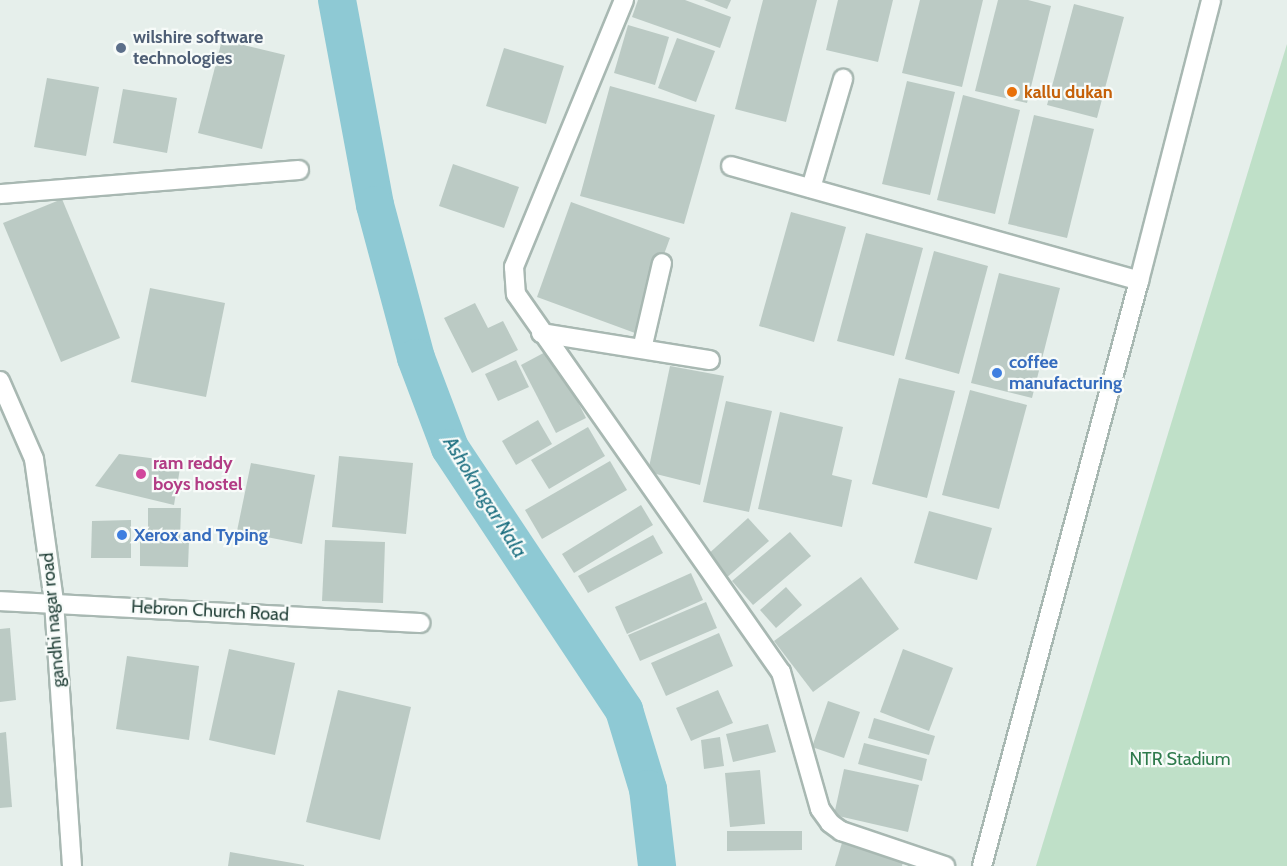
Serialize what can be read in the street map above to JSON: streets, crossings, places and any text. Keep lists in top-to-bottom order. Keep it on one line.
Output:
{"streets":{"street":["Hebron Church Road","gandhi nagar road"]},"crossings":[["Hebron Church Road","gandhi nagar road"]],"water":["Ashoknagar Nala"],"parks":["NTR Stadium"],"places":["wilshire software technologies","kallu dukan","coffee manufacturing","ram reddy boys hostel","Xerox and Typing"]}
